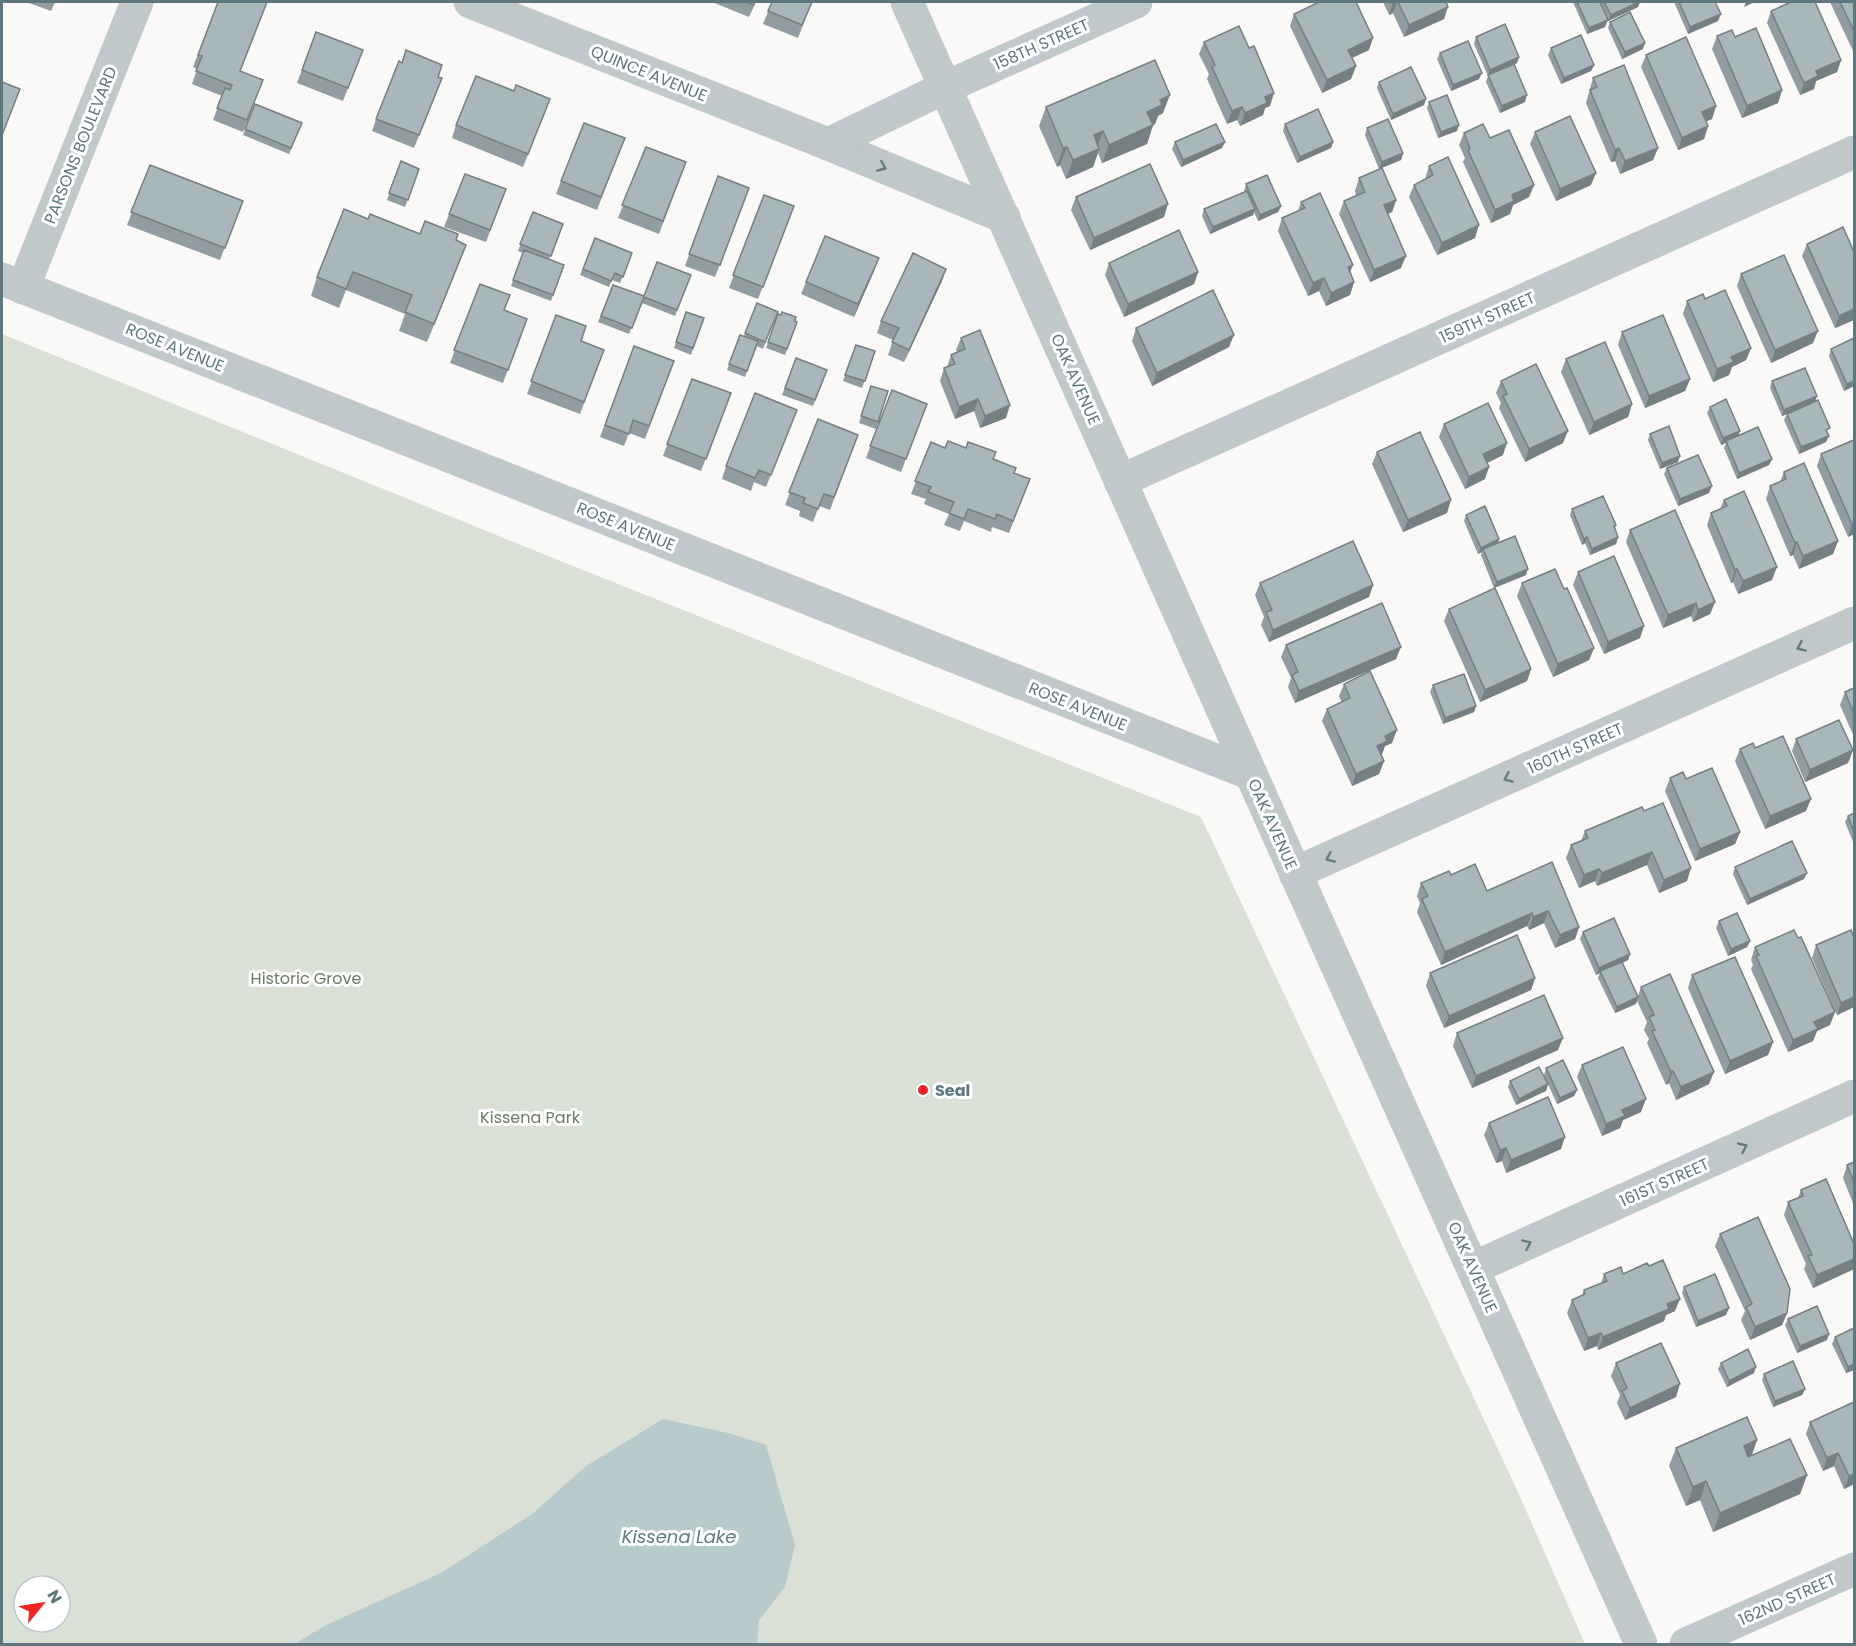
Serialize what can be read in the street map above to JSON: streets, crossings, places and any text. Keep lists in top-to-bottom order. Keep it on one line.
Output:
{"streets":{"street":["158TH STREET","QUINCE AVENUE","PARSONS BOULEVARD","159TH STREET","ROSE AVENUE","OAK AVENUE","160TH STREET","161ST STREET","162ND STREET"]},"crossings":[["158TH STREET","OAK AVENUE"],["QUINCE AVENUE","OAK AVENUE"],["PARSONS BOULEVARD","ROSE AVENUE"],["159TH STREET","OAK AVENUE"],["ROSE AVENUE","OAK AVENUE"],["OAK AVENUE","160TH STREET"],["OAK AVENUE","161ST STREET"]],"one_way":["160TH STREET","161ST STREET"],"water":["Kissena Lake"],"parks":["Historic Grove","Kissena Park"],"places":["Seal"],"north":"top right"}
